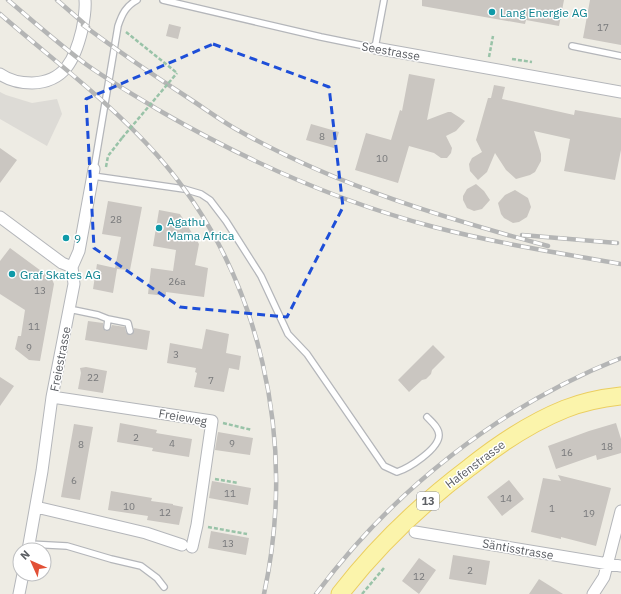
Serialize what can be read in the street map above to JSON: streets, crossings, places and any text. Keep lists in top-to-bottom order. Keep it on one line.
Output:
{"streets":{"main road":["Hafenstrasse","13"],"street":["Seestrasse","Freiestrasse","Freieweg","Säntisstrasse"]},"crossings":[["Freiestrasse","Freieweg"]],"places":["Lang Energie AG","Agathu Mama Africa","9","Graf Skates AG"],"house_numbers":["17","8","10","28","26a","13","11","9","3","22","7","2","4","9","8","18","16","6","11","14","10","1","12","19","13","2","12"],"north":"top left"}
